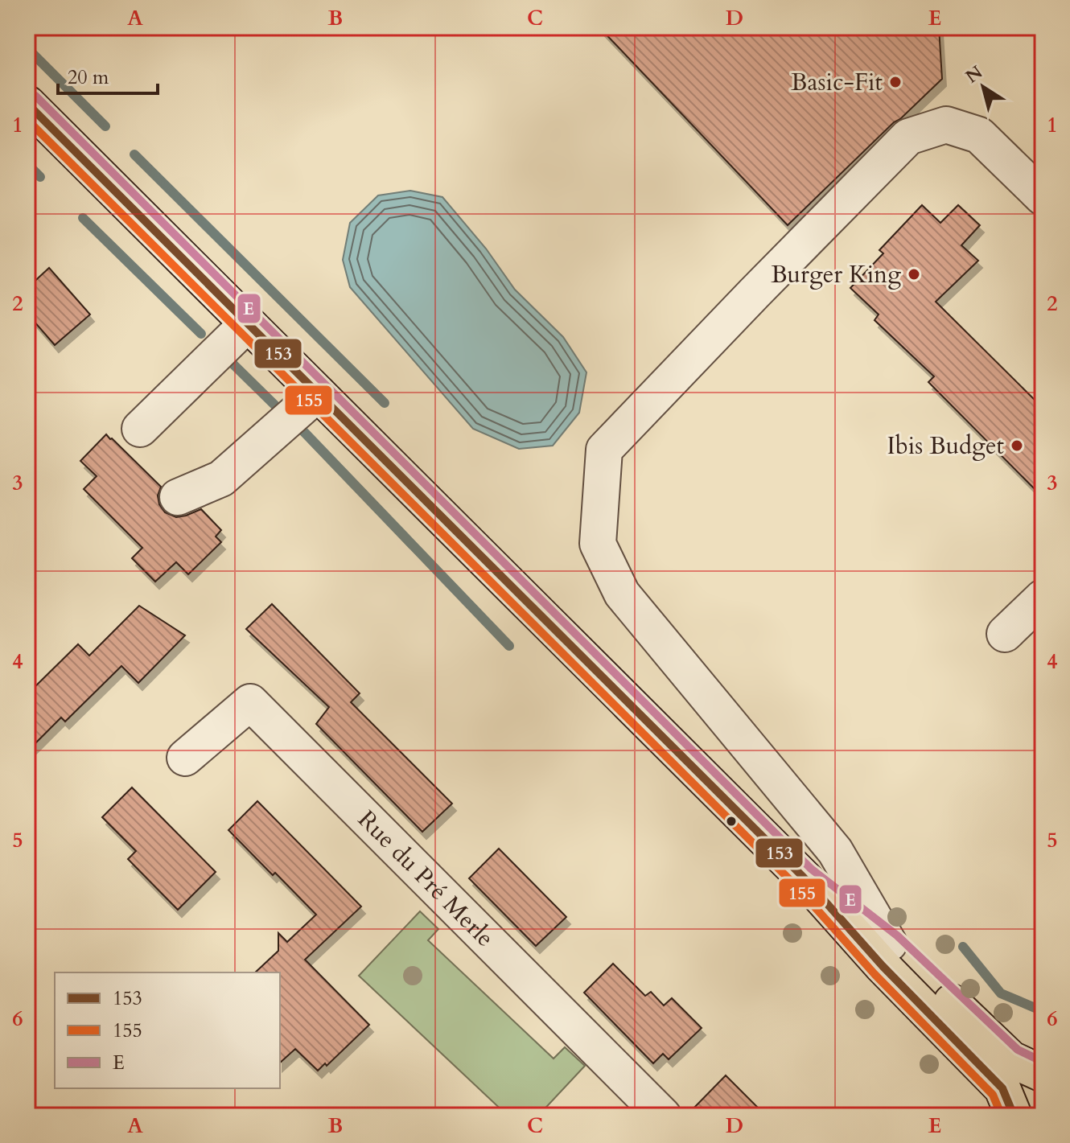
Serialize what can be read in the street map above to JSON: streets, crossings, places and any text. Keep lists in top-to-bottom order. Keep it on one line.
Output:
{"streets":{"street":["Rue du Pré Merle"]},"places":["Basic-Fit","Burger King","Ibis Budget"],"lines":["transit line E","transit line 153","transit line 155"],"legend":["153","155","E"],"scale_bar":"20 m","north":"top left","grid":{"columns":["A","B","C","D","E"],"rows":["1","2","3","4","5","6"]}}
